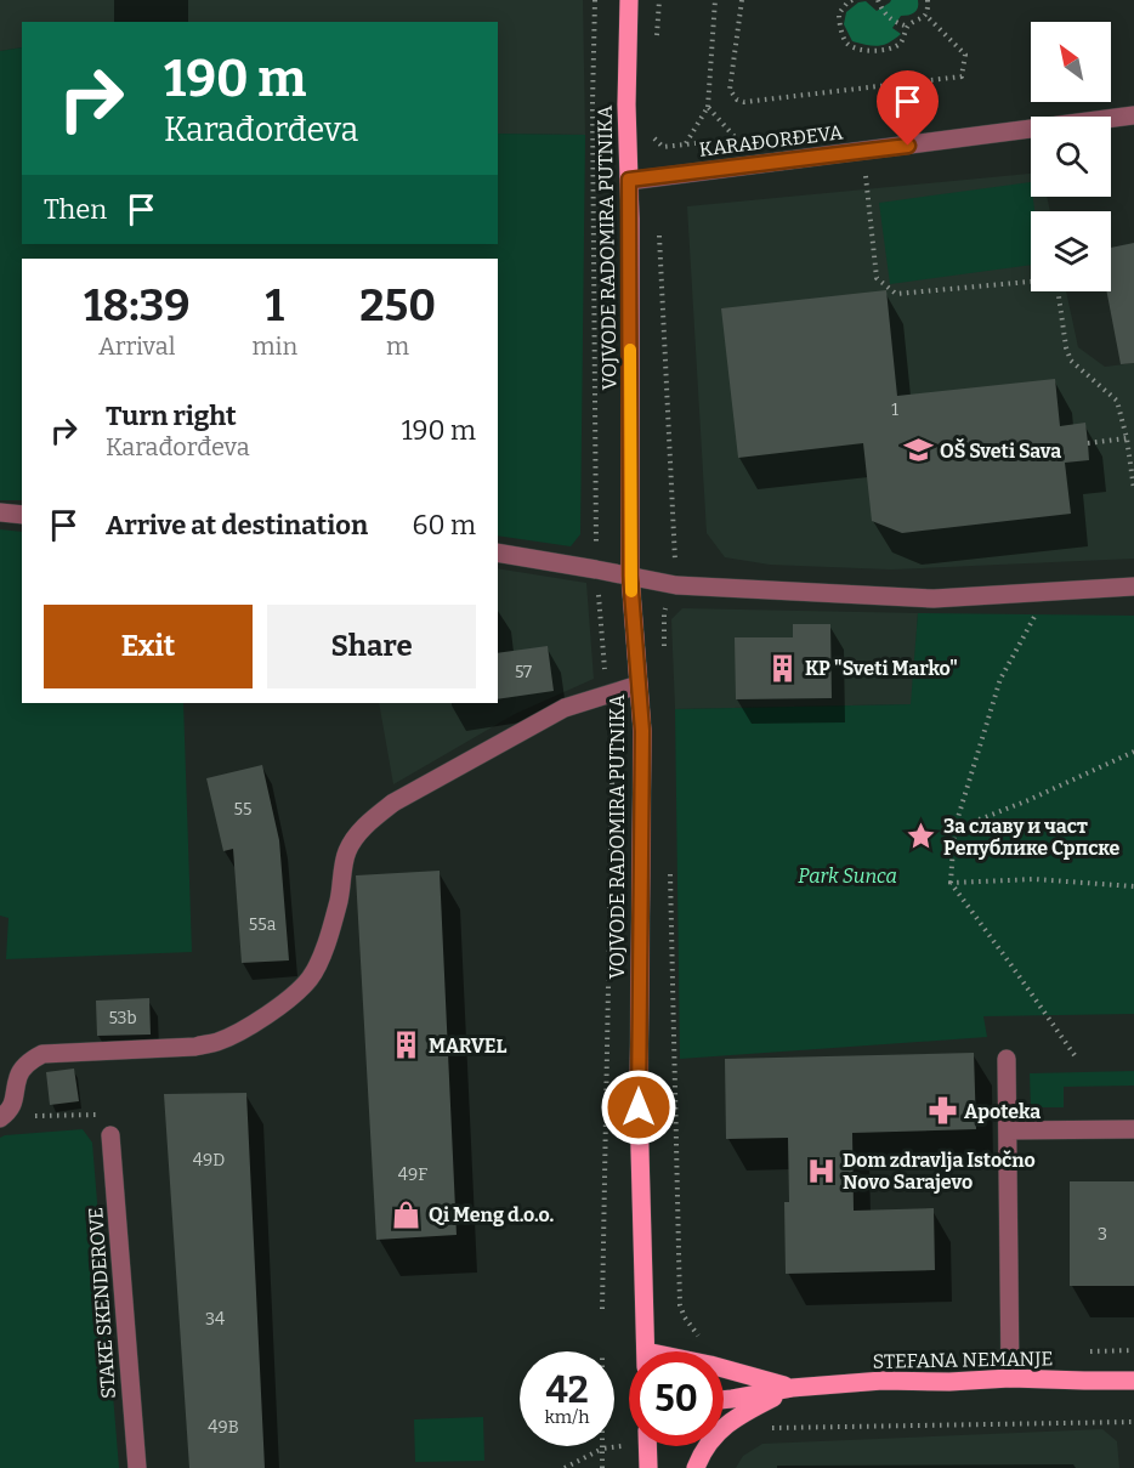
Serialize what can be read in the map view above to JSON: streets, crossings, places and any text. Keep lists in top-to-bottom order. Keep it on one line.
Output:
{"streets":{"main road":["VOJVODE RADOMIRA PUTNIKA","STEFANA NEMANJE"],"street":["KARAĐORĐEVA","STAKE SKENDEROVE"]},"crossings":[["KARAĐORĐEVA","VOJVODE RADOMIRA PUTNIKA"]],"parks":["Park Sunca"],"places":{"school or university":["OŠ Sveti Sava"],"building":["KP \"Sveti Marko\"","MARVEL"],"place":["За славу и част Републике Српске"],"pharmacy":["Apoteka"],"hospital":["Dom zdravlja Istočno Novo Sarajevo"],"shop":["Qi Meng d.o.o."]},"house_numbers":["1","57","55","55a","53b","49D","49F","3","34","49B"],"north":"top left","page":{"turn":["190 m","Karađorđeva"],"then":"Then","eta":["18:39","Arrival","1","min","250","m"],"list":[{"name":"Turn right","note":"Karađorđeva","value":"190 m"},{"name":"Arrive at destination","value":"60 m"}],"buttons":["Exit","Share"],"speed":"42 km/h","limit":"50"}}
